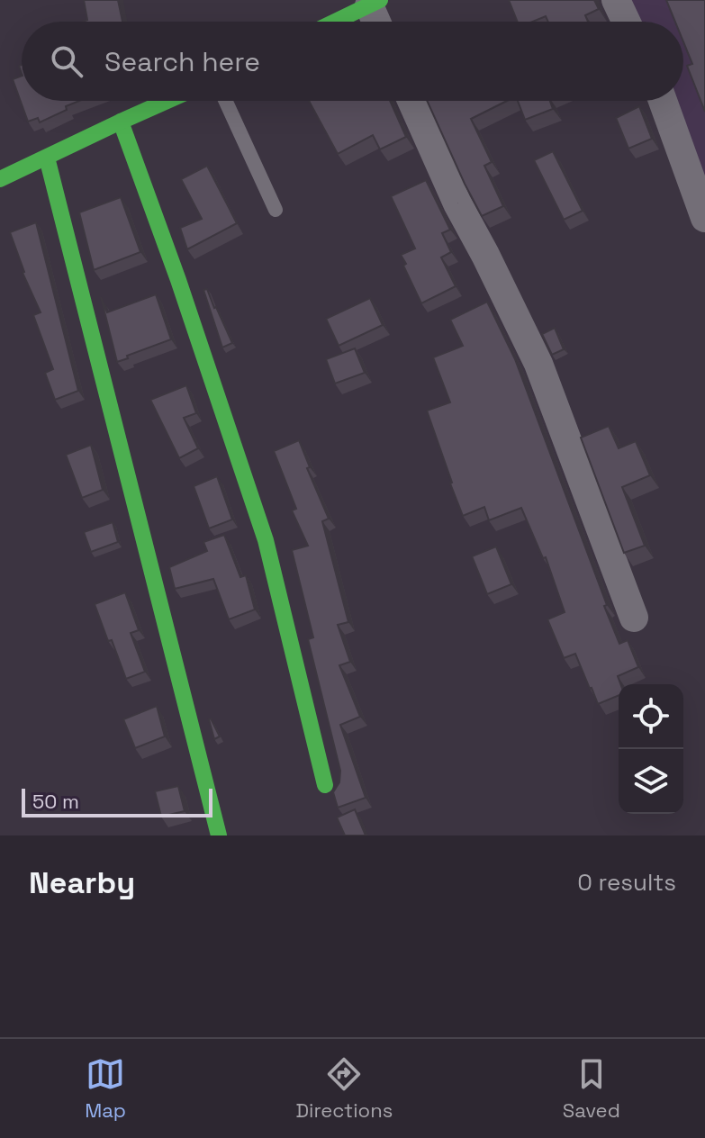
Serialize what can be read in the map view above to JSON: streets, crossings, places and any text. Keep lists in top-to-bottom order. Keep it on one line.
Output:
{"scale_bar":"50 m","page":{"search":"Search here","scale":"50 m","heading":["Nearby","0 results"],"nav":["Map","Directions","Saved"]}}
